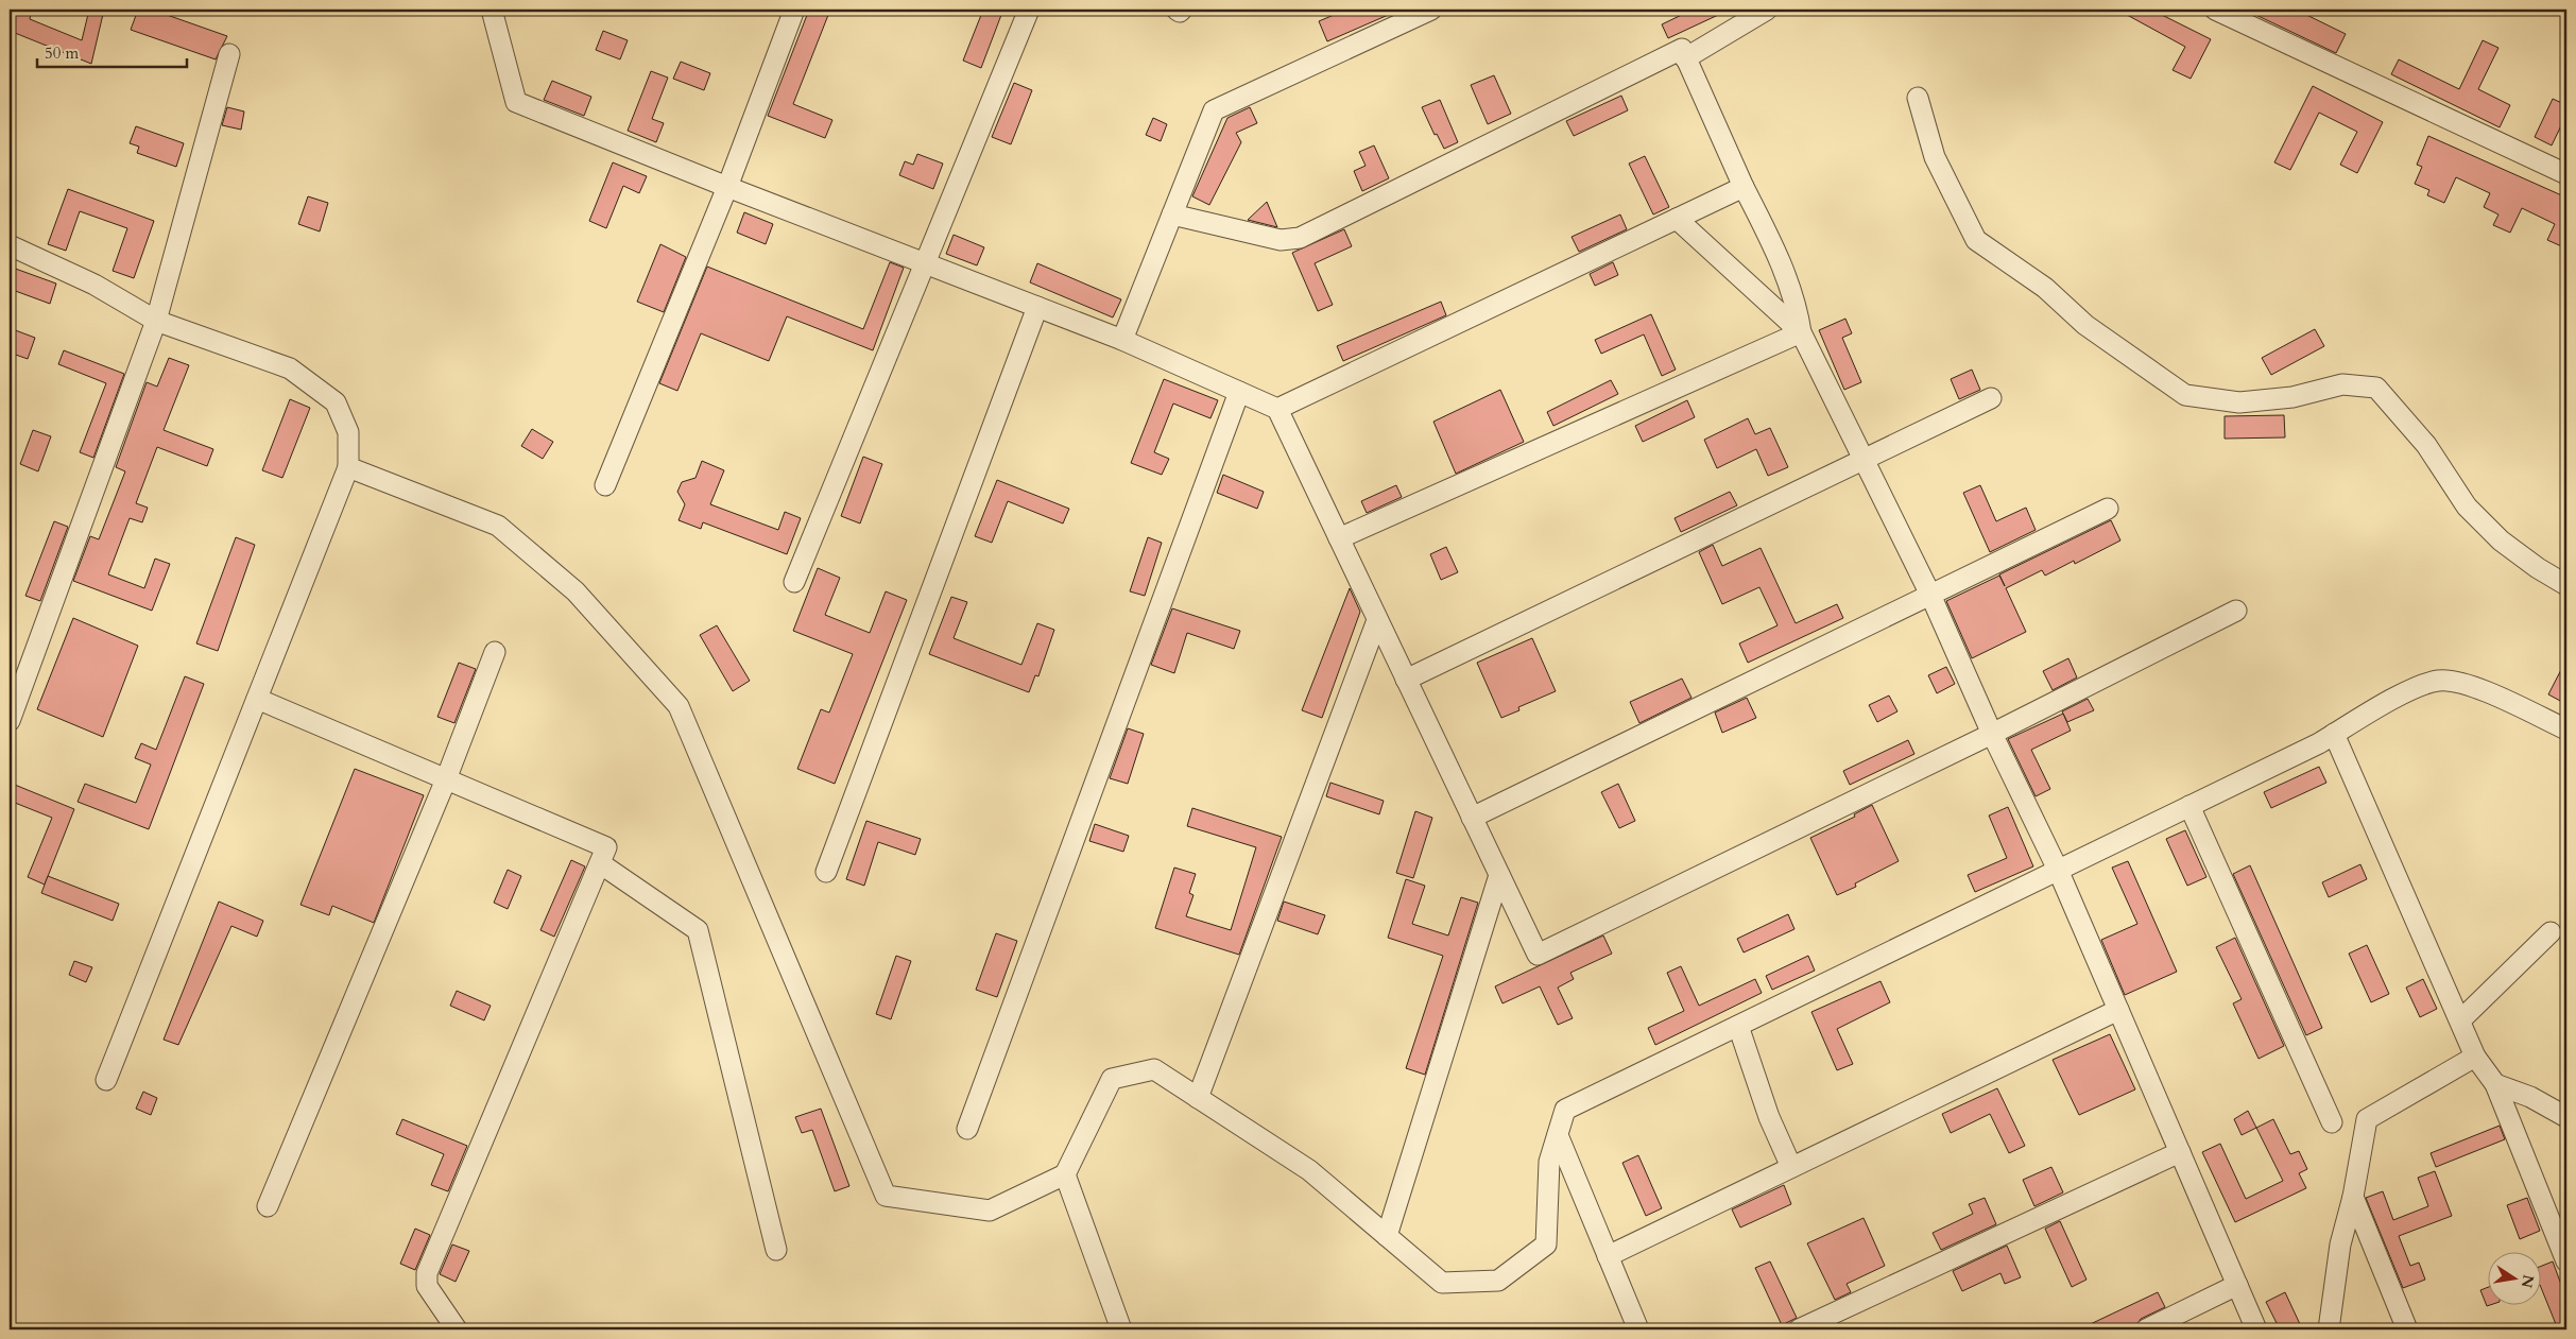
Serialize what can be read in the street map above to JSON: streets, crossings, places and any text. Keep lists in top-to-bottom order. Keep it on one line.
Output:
{"scale_bar":"50 m","north":"right"}
